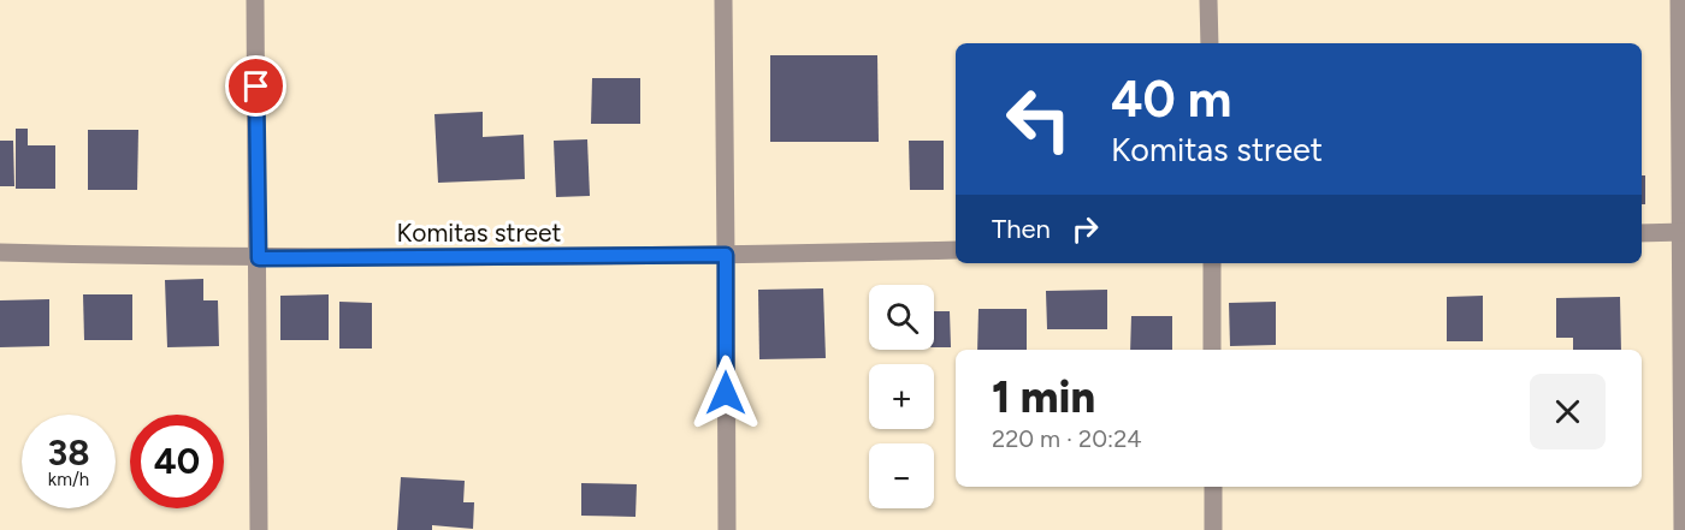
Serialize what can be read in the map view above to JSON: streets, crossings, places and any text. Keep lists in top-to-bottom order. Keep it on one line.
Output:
{"streets":{"street":["Komitas street"]},"page":{"turn":["40 m","Komitas street"],"then":"Then","map_buttons":["+","−"],"heading":["1 min","220 m · 20:24"],"speed":"38 km/h","limit":"40"}}
